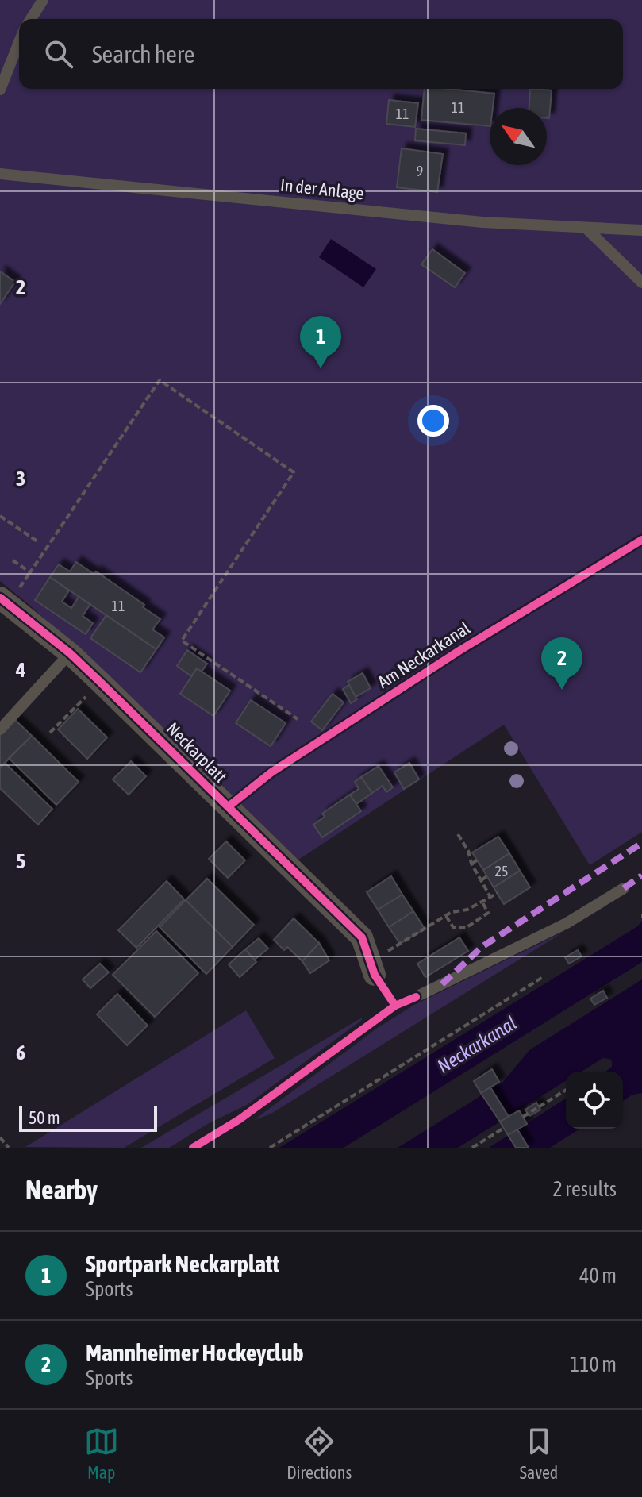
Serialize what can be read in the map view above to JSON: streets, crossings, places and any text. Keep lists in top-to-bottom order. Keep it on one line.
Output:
{"streets":{"street":["Neckarplatt"],"lane":["In der Anlage","Am Neckarkanal"]},"crossings":[["Am Neckarkanal","Neckarplatt"]],"water":["Neckarkanal"],"house_numbers":["11","11","9","11","25"],"scale_bar":"50 m","north":"top left","page":{"search":"Search here","pins":["1","2"],"scale":"50 m","heading":["Nearby","2 results"],"list":[{"mark":"1","name":"Sportpark Neckarplatt","note":"Sports","value":"40 m"},{"mark":"2","name":"Mannheimer Hockeyclub","note":"Sports","value":"110 m"}],"nav":["Map","Directions","Saved"]},"grid":{"rows":["2","3","4","5","6"]}}
